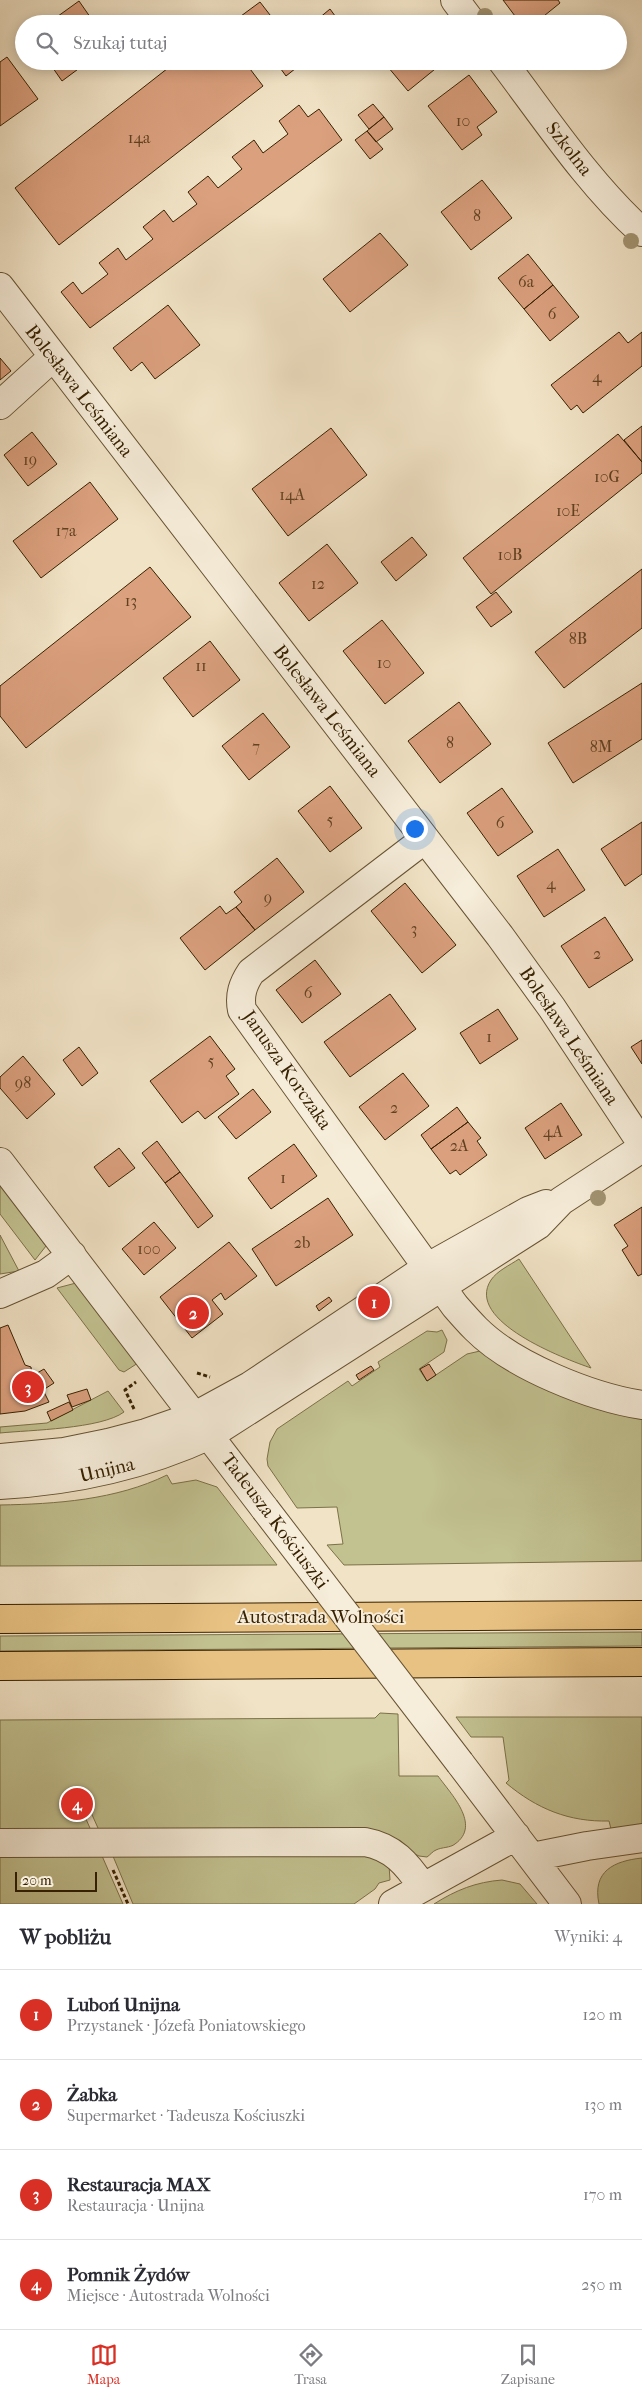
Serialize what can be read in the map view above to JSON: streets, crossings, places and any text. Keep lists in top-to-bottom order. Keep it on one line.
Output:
{"streets":{"highway":["Autostrada Wolności"],"street":["Szkolna","Bolesława Leśmiana","Janusza Korczaka","Unijna","Tadeusza Kościuszki"]},"crossings":[["Bolesława Leśmiana","Janusza Korczaka"],["Unijna","Tadeusza Kościuszki"]],"house_numbers":["10","14a","8","6a","6","4","19","10G","14A","10E","17a","10B","12","13","8B","10","11","8","7","8M","5","6","4","9","3","2","6","1","5","98","2","4A","2A","1","2b","100"],"scale_bar":"20 m","page":{"search":"Szukaj tutaj","pins":["1","2","3","4"],"scale":"20 m","heading":["W pobliżu","Wyniki: 4"],"list":[{"mark":"1","name":"Luboń Unijna","note":"Przystanek · Józefa Poniatowskiego","value":"120 m"},{"mark":"2","name":"Żabka","note":"Supermarket · Tadeusza Kościuszki","value":"130 m"},{"mark":"3","name":"Restauracja MAX","note":"Restauracja · Unijna","value":"170 m"},{"mark":"4","name":"Pomnik Żydów","note":"Miejsce · Autostrada Wolności","value":"250 m"}],"nav":["Mapa","Trasa","Zapisane"]}}
